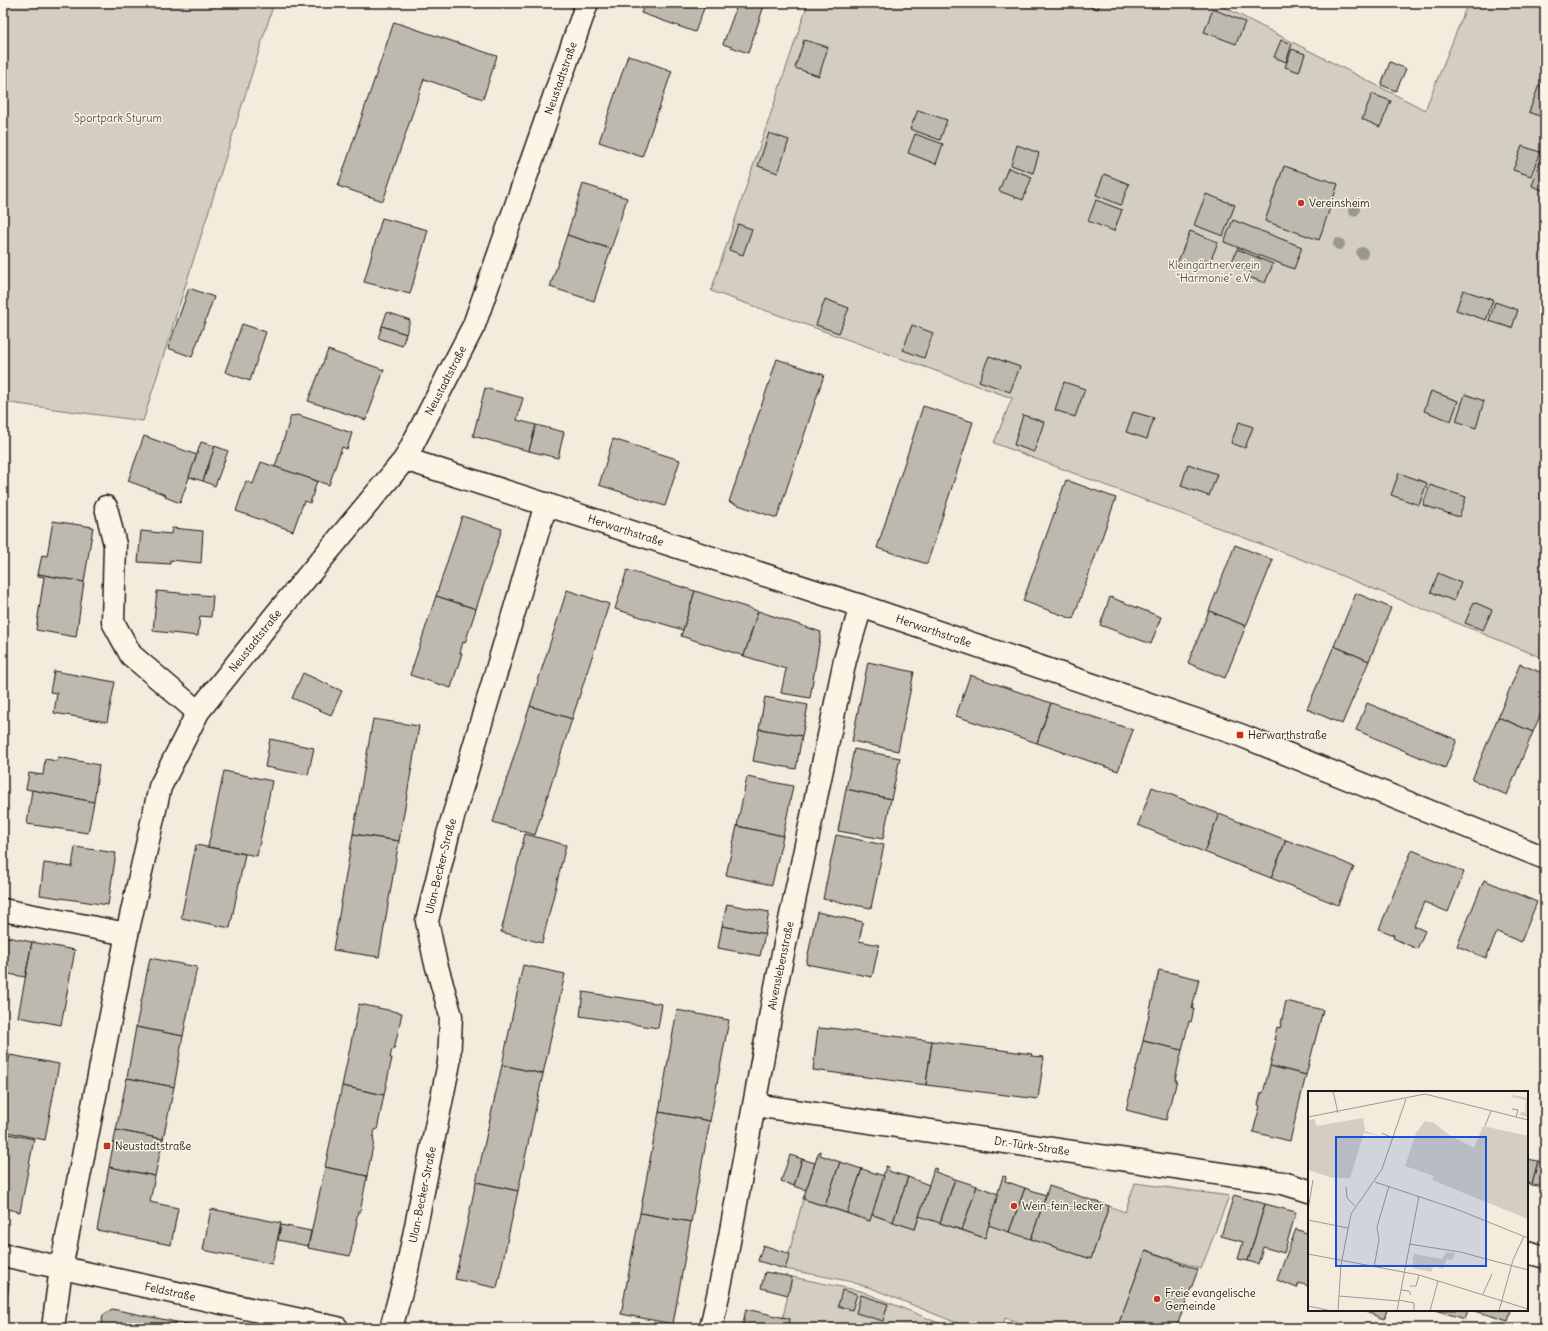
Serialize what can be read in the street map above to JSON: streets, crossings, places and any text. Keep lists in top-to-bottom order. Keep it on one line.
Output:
{"streets":{"street":["Neustadtstraße","Herwarthstraße","Ulan-Becker-Straße","Alvenslebenstraße","Dr.-Türk-Straße","Feldstraße"]},"crossings":[["Neustadtstraße","Herwarthstraße"],["Neustadtstraße","Feldstraße"],["Herwarthstraße","Ulan-Becker-Straße"],["Herwarthstraße","Alvenslebenstraße"],["Alvenslebenstraße","Dr.-Türk-Straße"]],"parks":["Sportpark Styrum","Kleingärtnerverein \"Harmonie\" e.V."],"places":{"other":["Vereinsheim","Wein-fein-lecker","Freie evangelische Gemeinde"],"transit":["Herwarthstraße","Neustadtstraße"]}}
